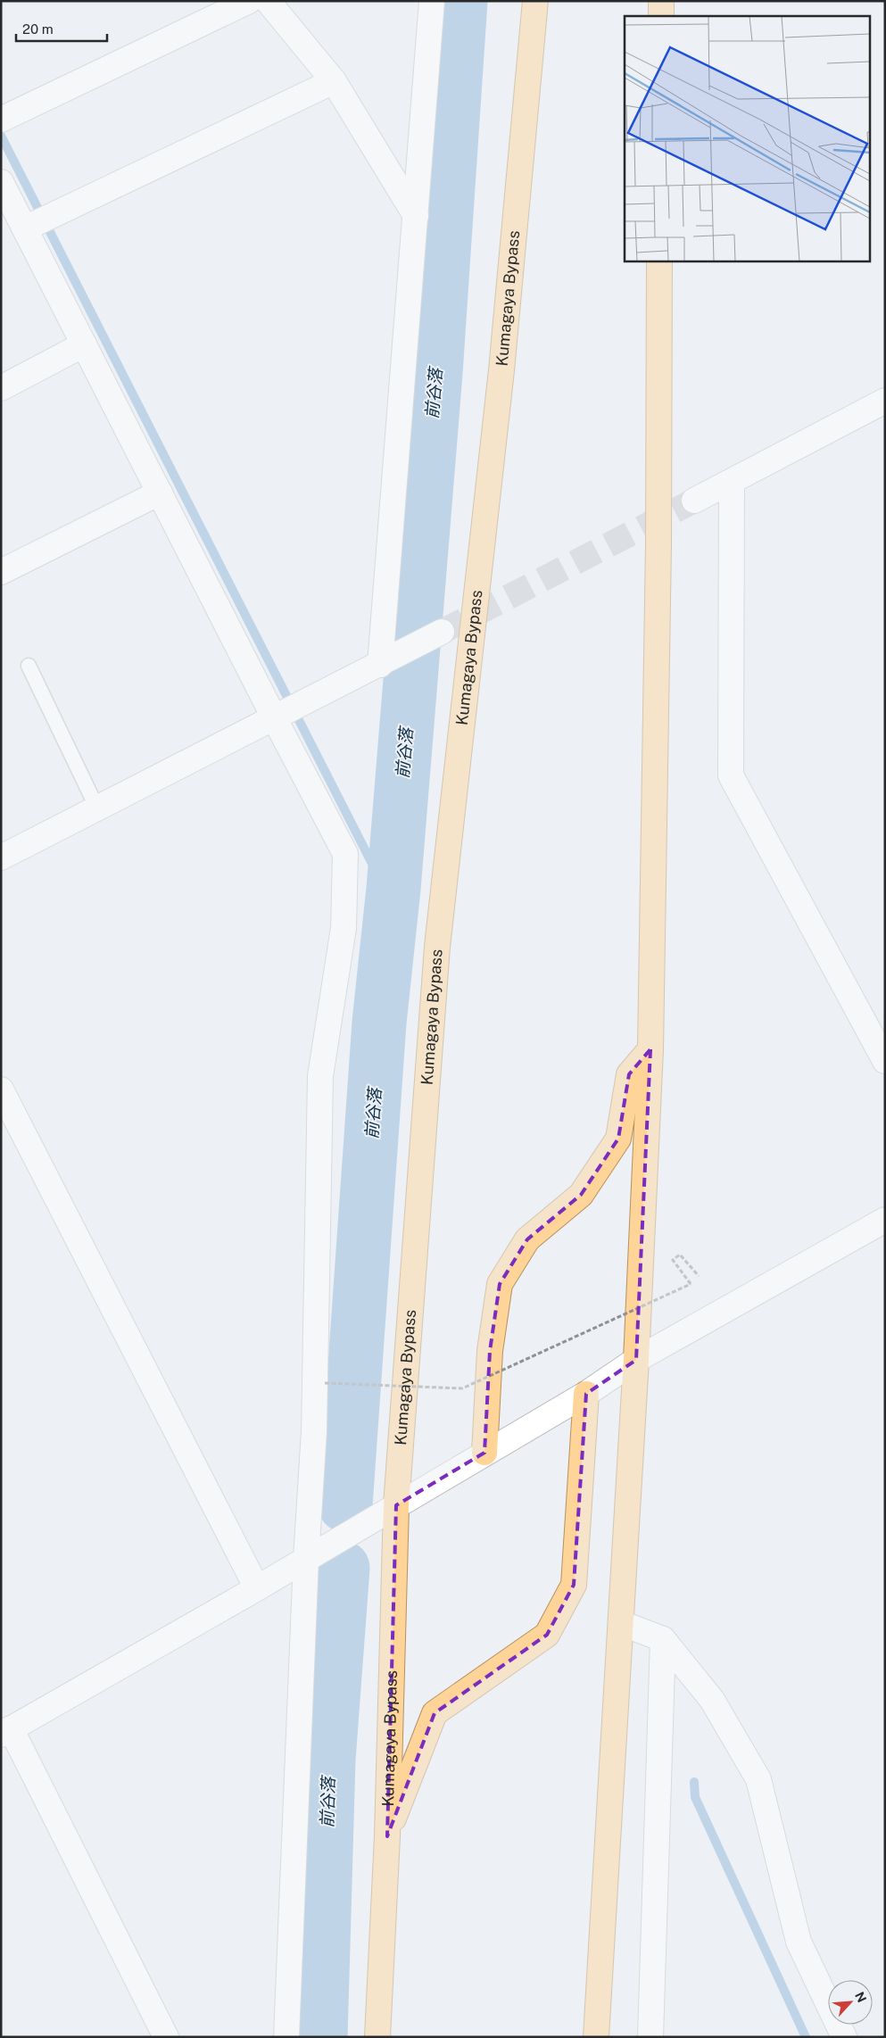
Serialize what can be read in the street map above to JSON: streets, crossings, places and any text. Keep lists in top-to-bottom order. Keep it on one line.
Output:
{"streets":{"highway":["Kumagaya Bypass"]},"water":["前谷落"],"scale_bar":"20 m","north":"top right"}
